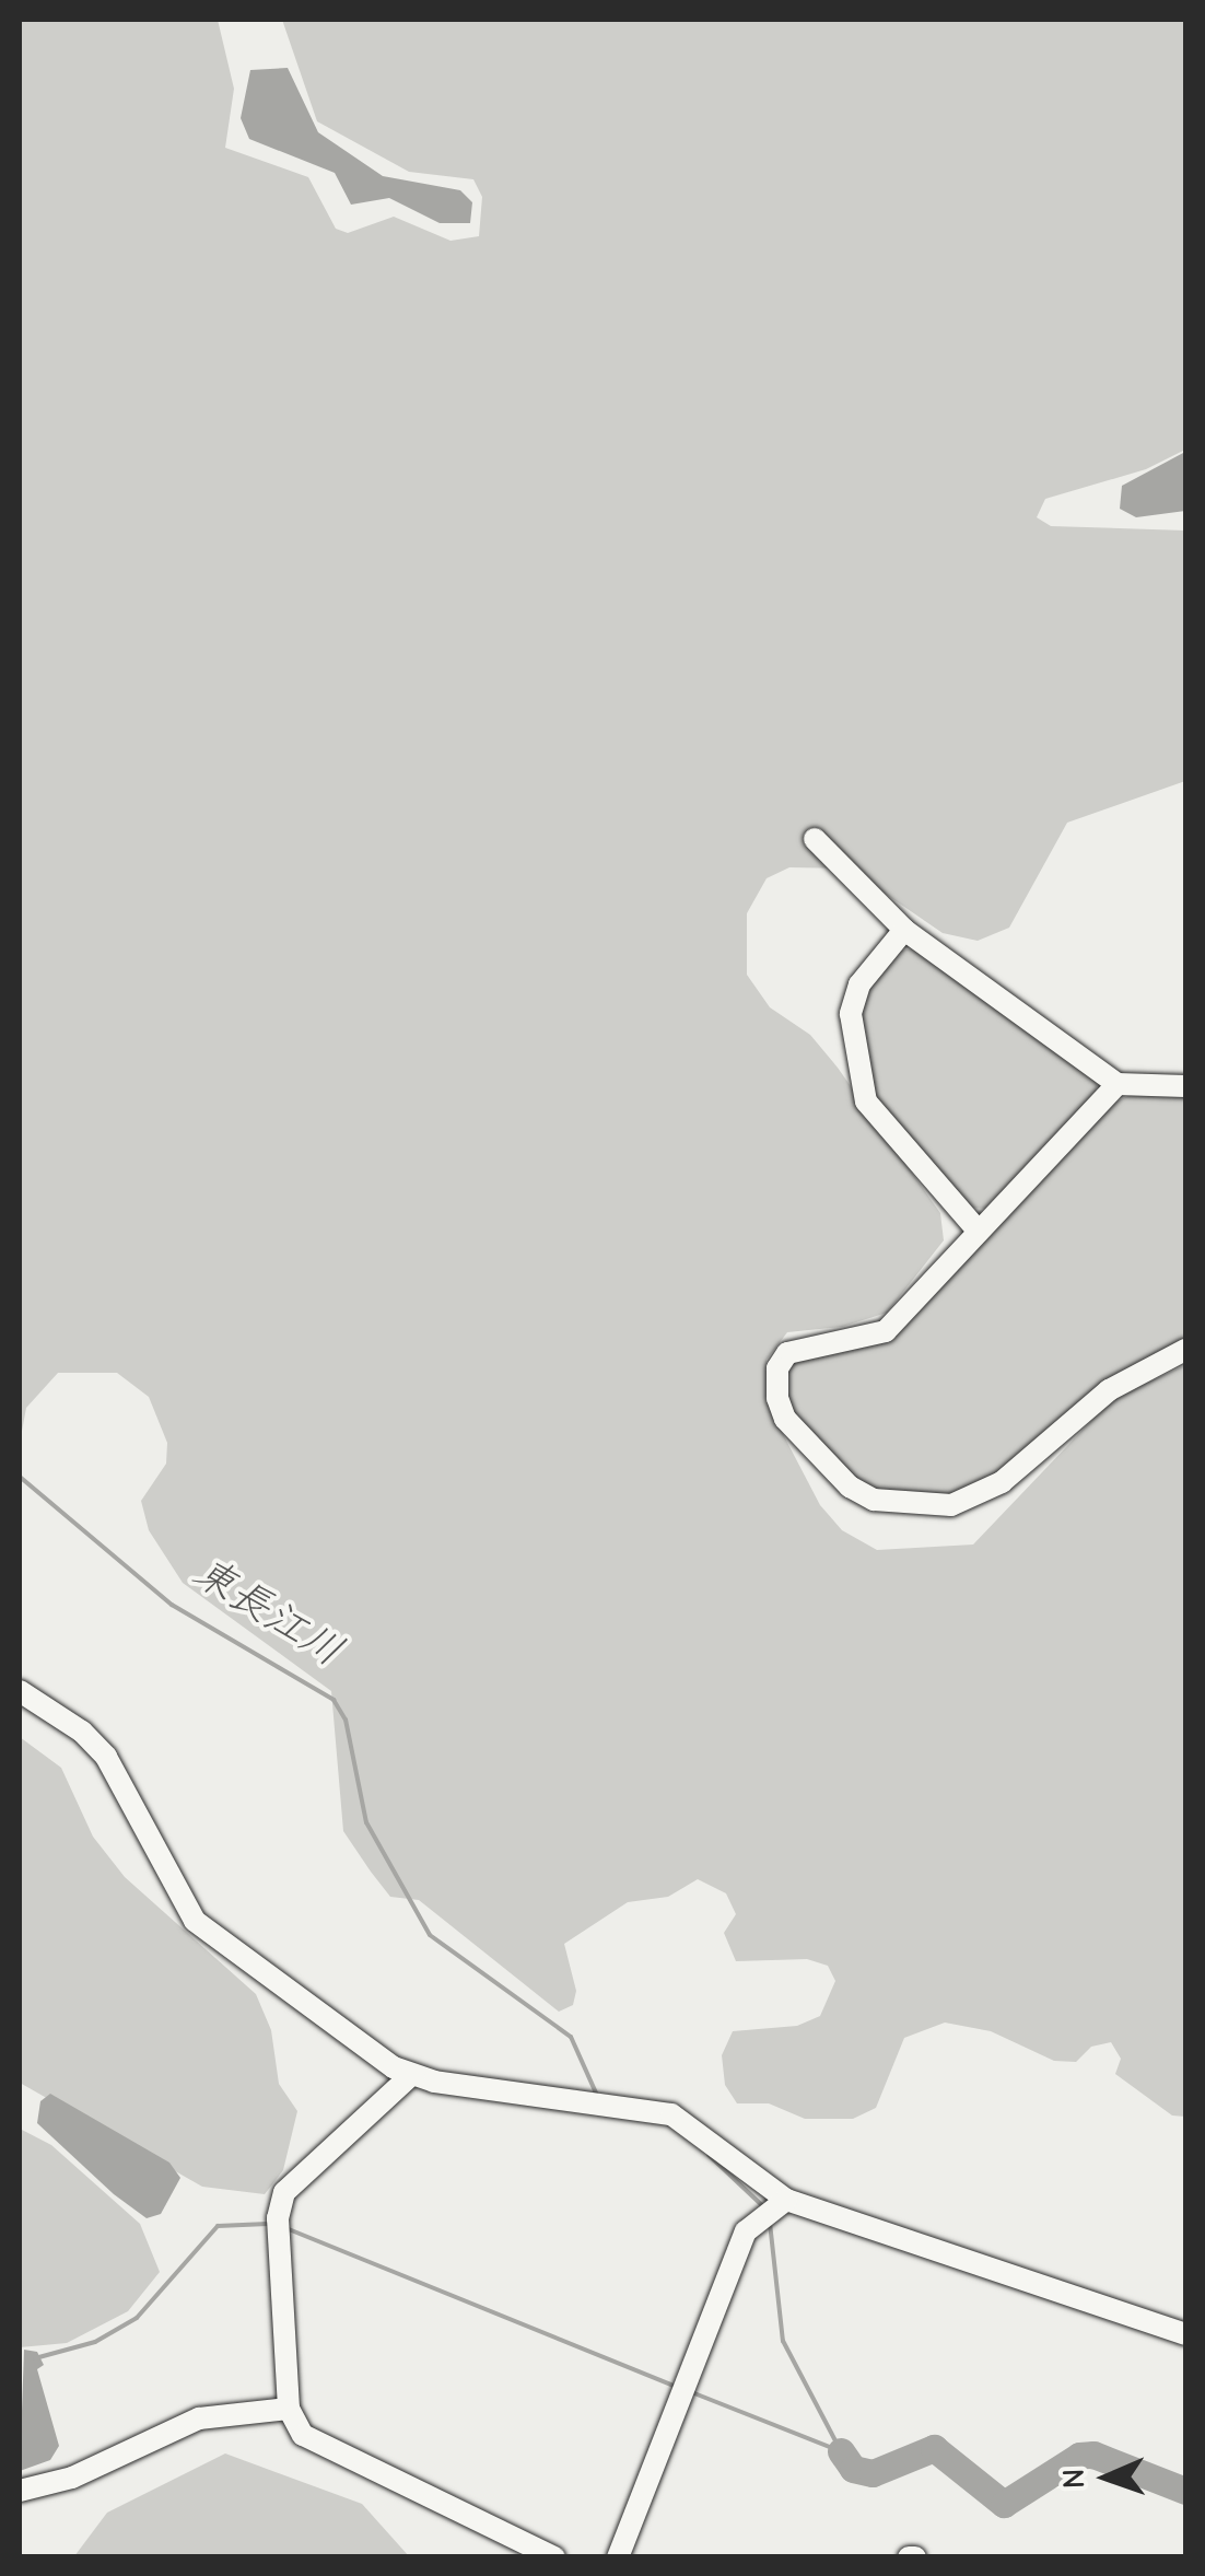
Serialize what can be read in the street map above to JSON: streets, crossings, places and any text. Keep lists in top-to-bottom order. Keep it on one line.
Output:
{"water":["東長江川"],"north":"left"}
